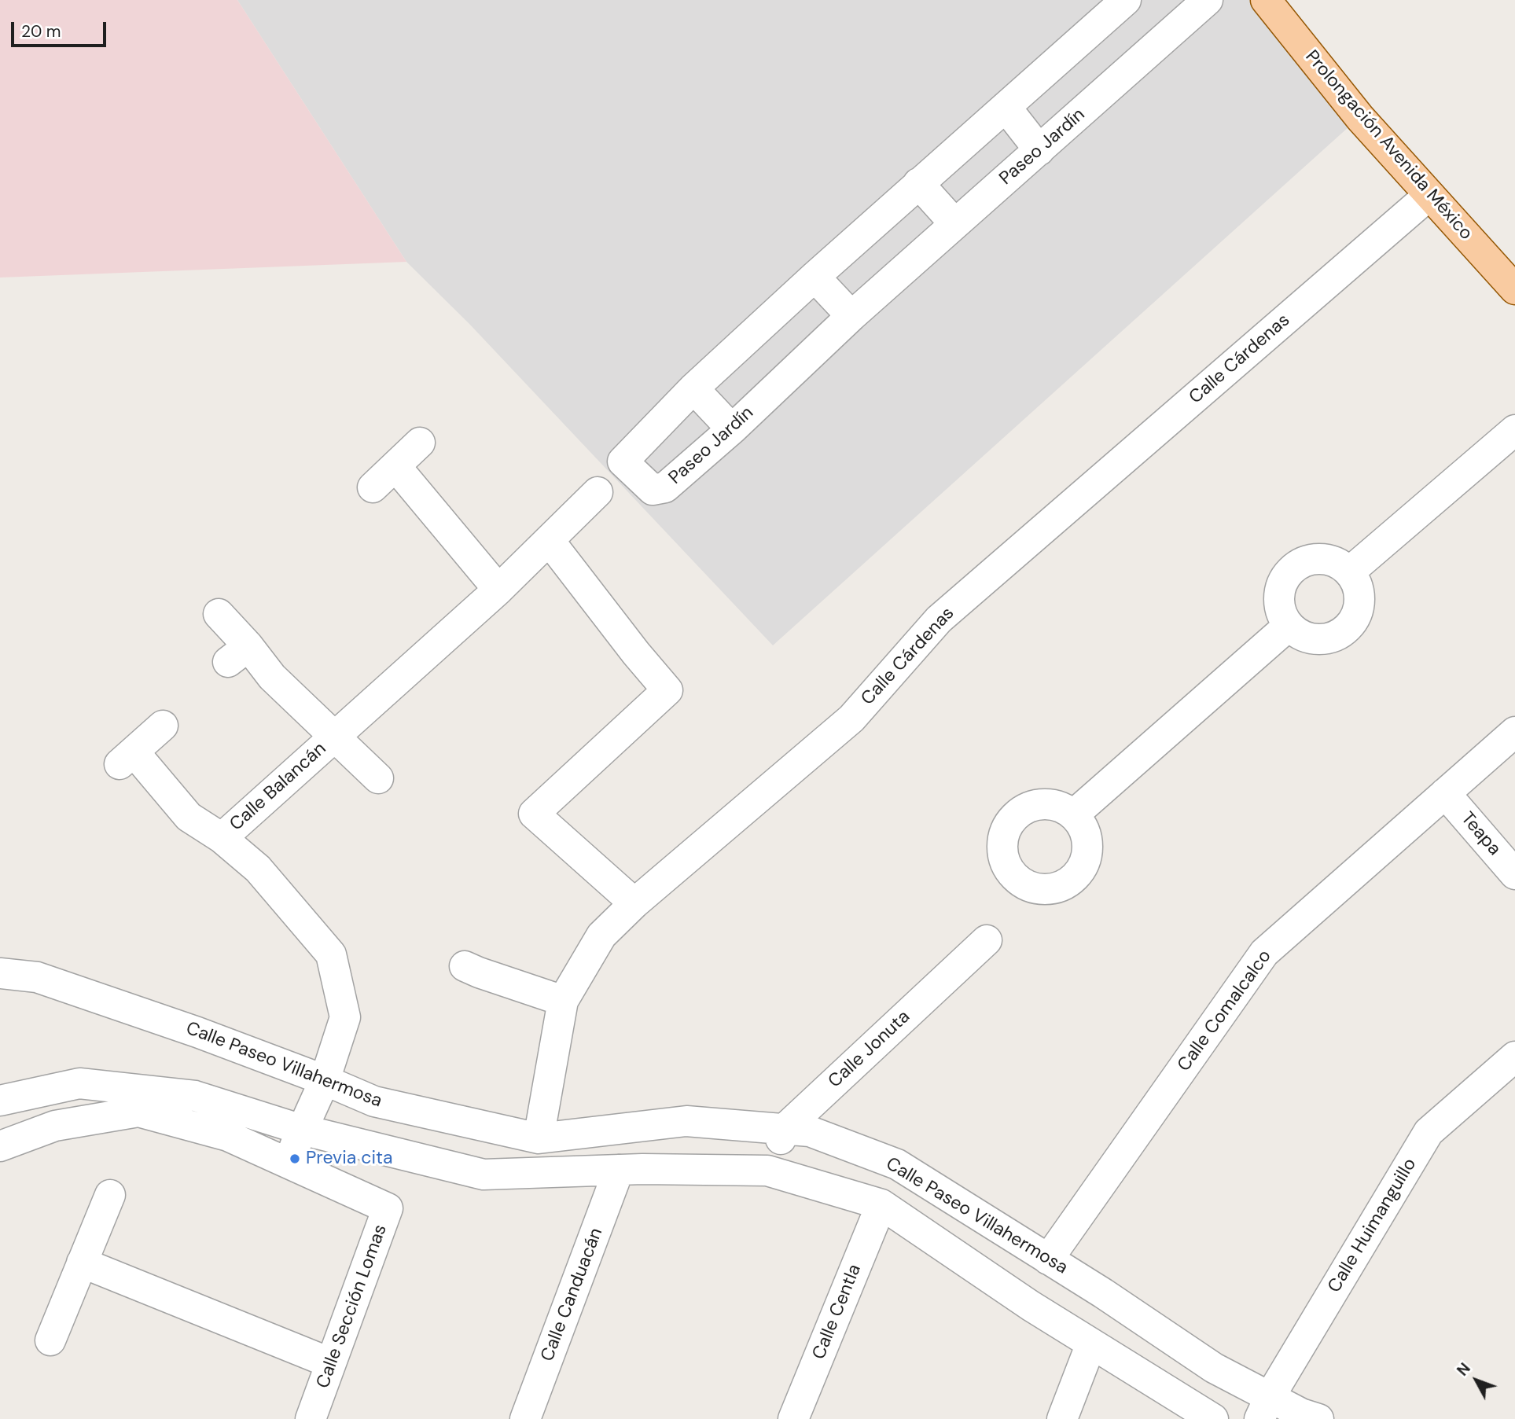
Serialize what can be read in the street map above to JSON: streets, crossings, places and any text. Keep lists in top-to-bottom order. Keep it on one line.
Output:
{"streets":{"main road":["Prolongación Avenida México"],"street":["Paseo Jardín","Calle Cárdenas","Calle Balancán","Teapa","Calle Comalcalco","Calle Jonuta","Calle Paseo Villahermosa","Calle Huimanguillo","Calle Canduacán","Calle Sección Lomas","Calle Centla"]},"crossings":[["Prolongación Avenida México","Calle Cárdenas"],["Calle Cárdenas","Calle Paseo Villahermosa"],["Calle Balancán","Calle Paseo Villahermosa"],["Teapa","Calle Comalcalco"],["Calle Comalcalco","Calle Paseo Villahermosa"],["Calle Jonuta","Calle Paseo Villahermosa"],["Calle Paseo Villahermosa","Calle Huimanguillo"]],"places":["Previa cita"],"scale_bar":"20 m","north":"top left"}
